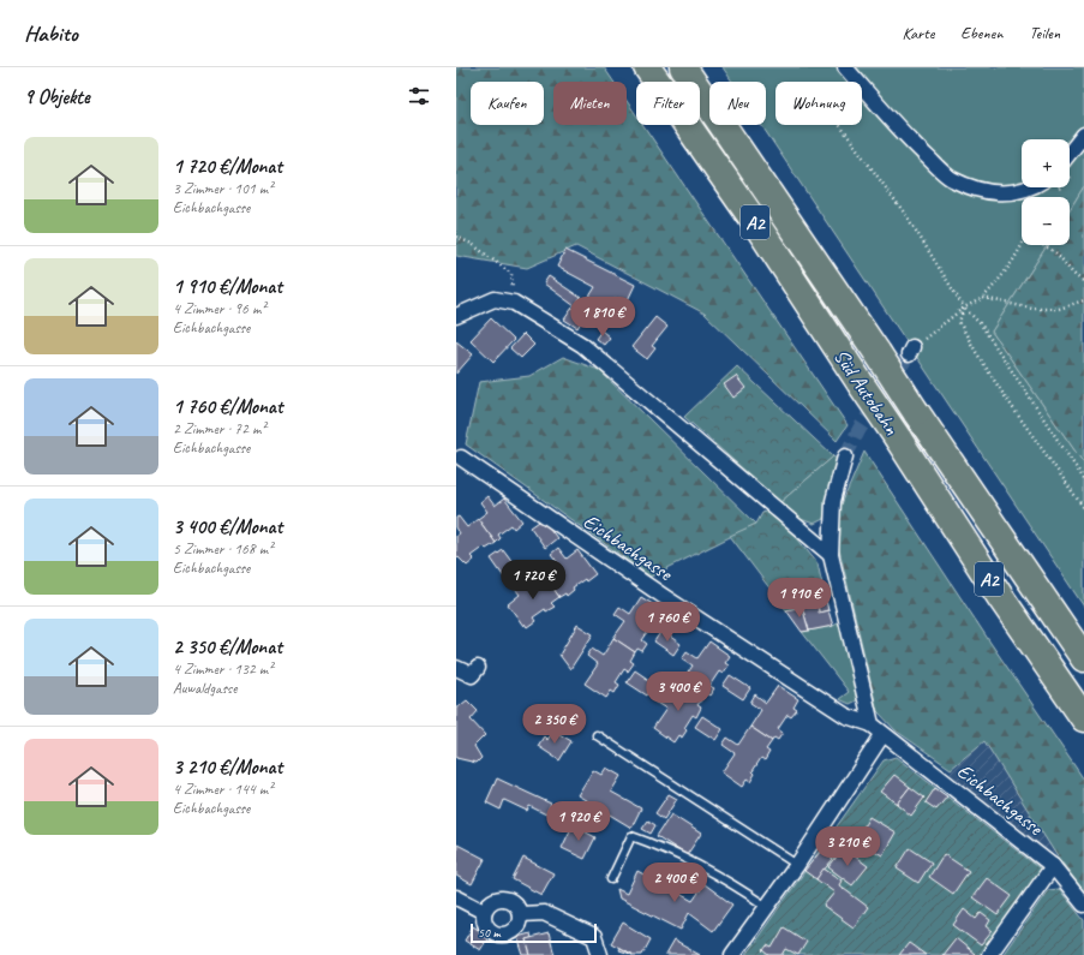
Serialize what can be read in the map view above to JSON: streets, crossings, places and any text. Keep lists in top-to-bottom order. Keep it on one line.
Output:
{"streets":{"highway":["A2","Süd Autobahn"],"street":["Eichbachgasse"]},"scale_bar":"50 m","page":{"header":"Habito","nav":["Karte","Ebenen","Teilen"],"heading":"9 Objekte","chip":["Kaufen","Mieten","Filter","Neu","Wohnung"],"list":[{"name":"1 720 €/Monat","note":"3 Zimmer · 101 m² · Eichbachgasse"},{"name":"1 910 €/Monat","note":"4 Zimmer · 96 m² · Eichbachgasse"},{"name":"1 760 €/Monat","note":"2 Zimmer · 72 m² · Eichbachgasse"},{"name":"3 400 €/Monat","note":"5 Zimmer · 168 m² · Eichbachgasse"},{"name":"2 350 €/Monat","note":"4 Zimmer · 132 m² · Auwaldgasse"},{"name":"3 210 €/Monat","note":"4 Zimmer · 144 m² · Eichbachgasse"}],"map_buttons":["+","−"],"price":["1 810 €","1 720 €","1 910 €","1 760 €","3 400 €","2 350 €","1 920 €","3 210 €","2 400 €"],"scale":"50 m"}}
